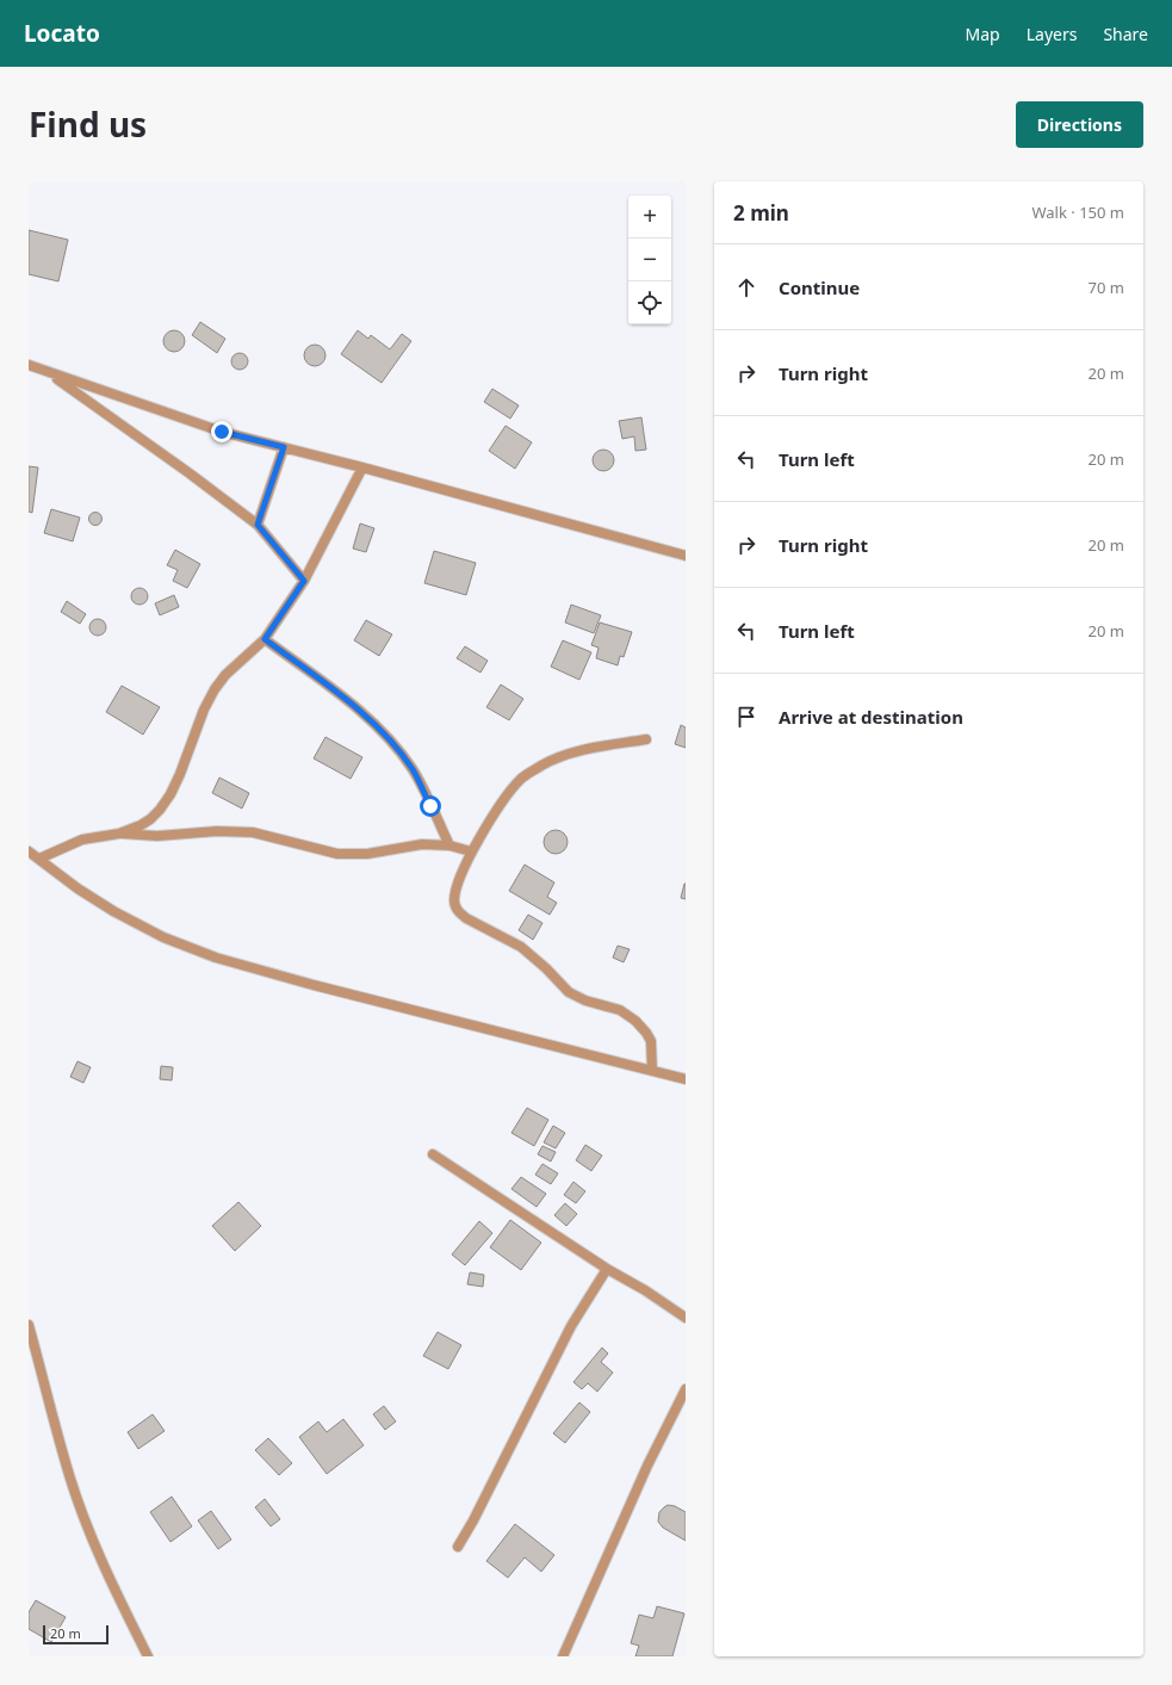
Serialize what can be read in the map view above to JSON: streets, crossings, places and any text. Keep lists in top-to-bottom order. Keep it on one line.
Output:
{"scale_bar":"20 m","page":{"header":"Locato","nav":["Map","Layers","Share"],"title":"Find us","buttons":"Directions","heading":["2 min","Walk · 150 m"],"map_buttons":["+","−"],"list":[["Continue","70 m"],["Turn right","20 m"],["Turn left","20 m"],["Turn right","20 m"],["Turn left","20 m"],"Arrive at destination"],"scale":"20 m"}}
